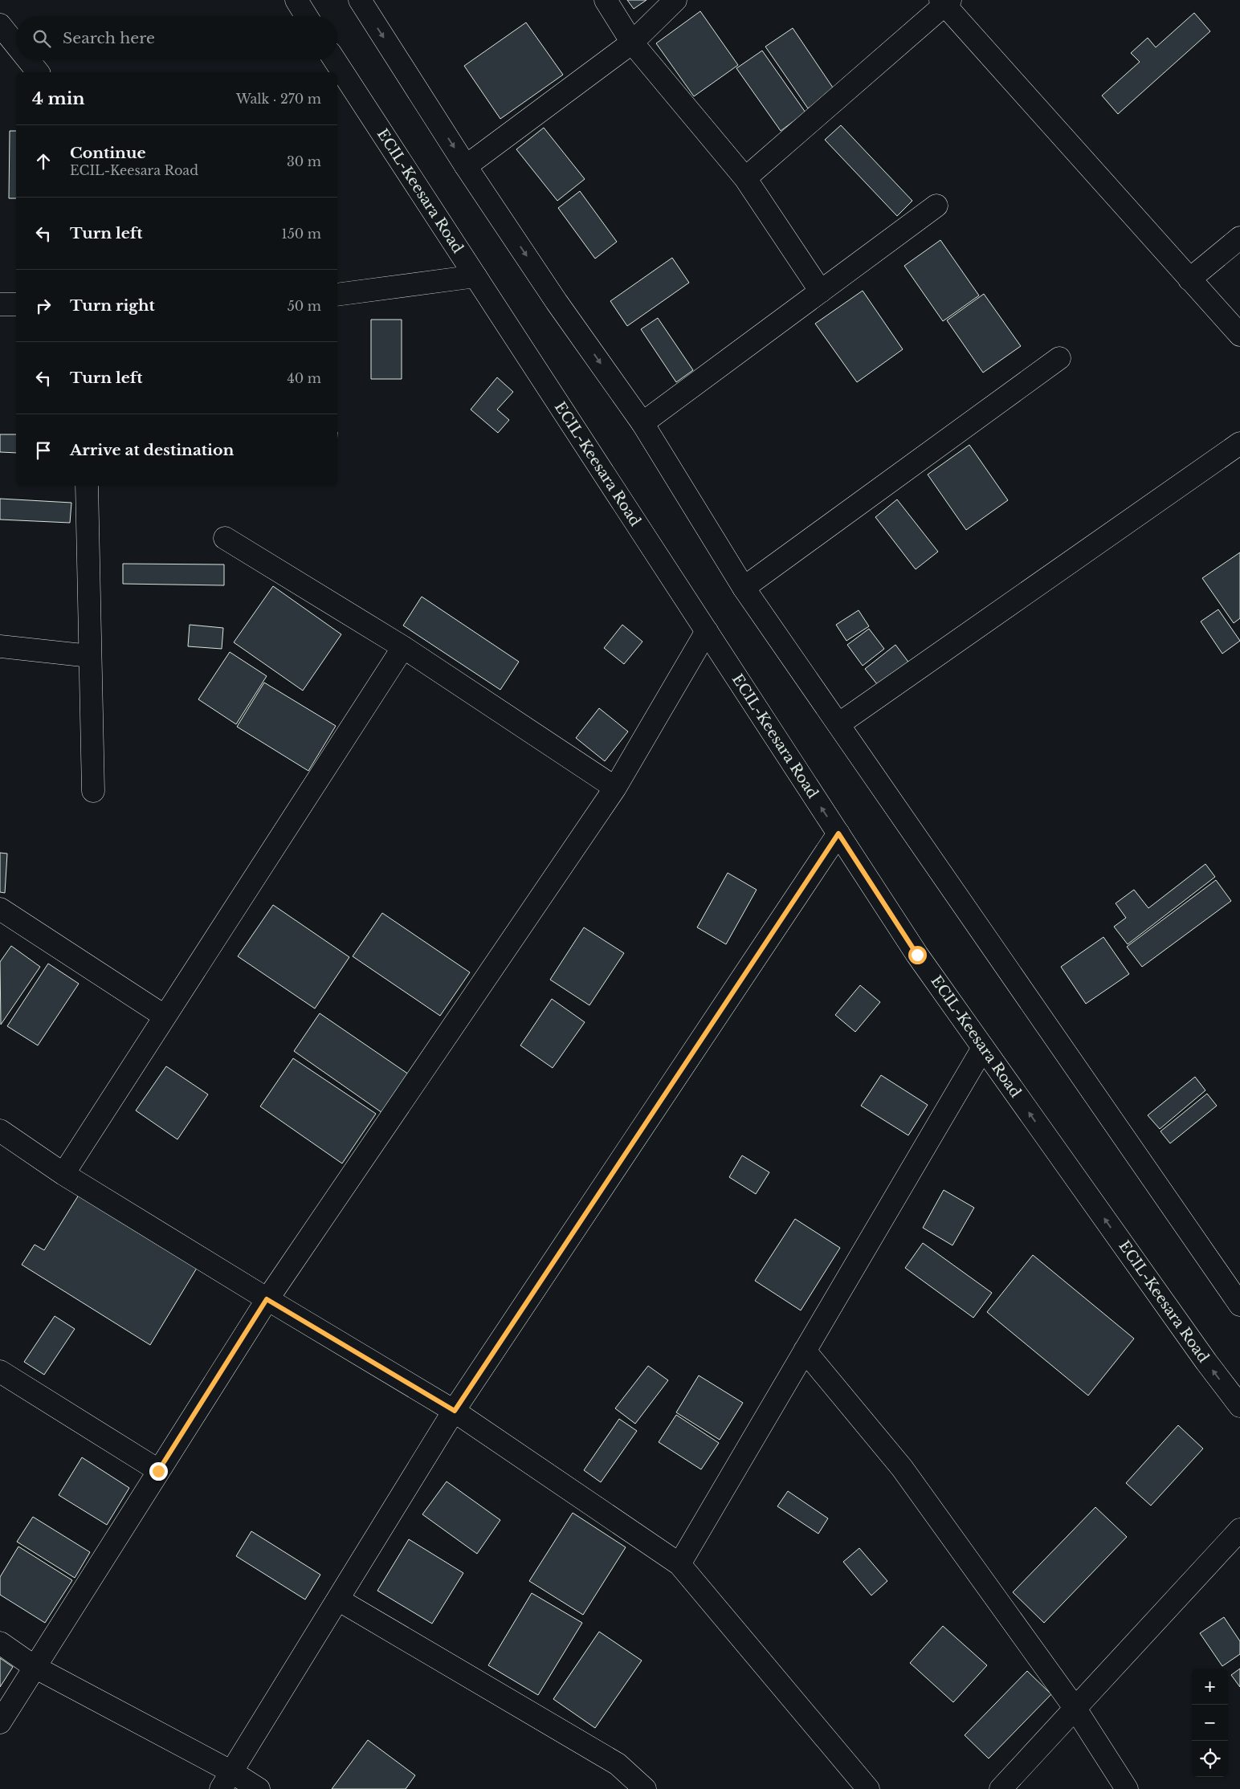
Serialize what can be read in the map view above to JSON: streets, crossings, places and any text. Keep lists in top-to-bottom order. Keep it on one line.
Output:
{"streets":{"street":["ECIL-Keesara Road"]},"page":{"search":"Search here","heading":["4 min","Walk · 270 m"],"list":[["Continue","ECIL-Keesara Road","30 m"],["Turn left","150 m"],["Turn right","50 m"],["Turn left","40 m"],"Arrive at destination"],"map_buttons":["+","−"]}}
